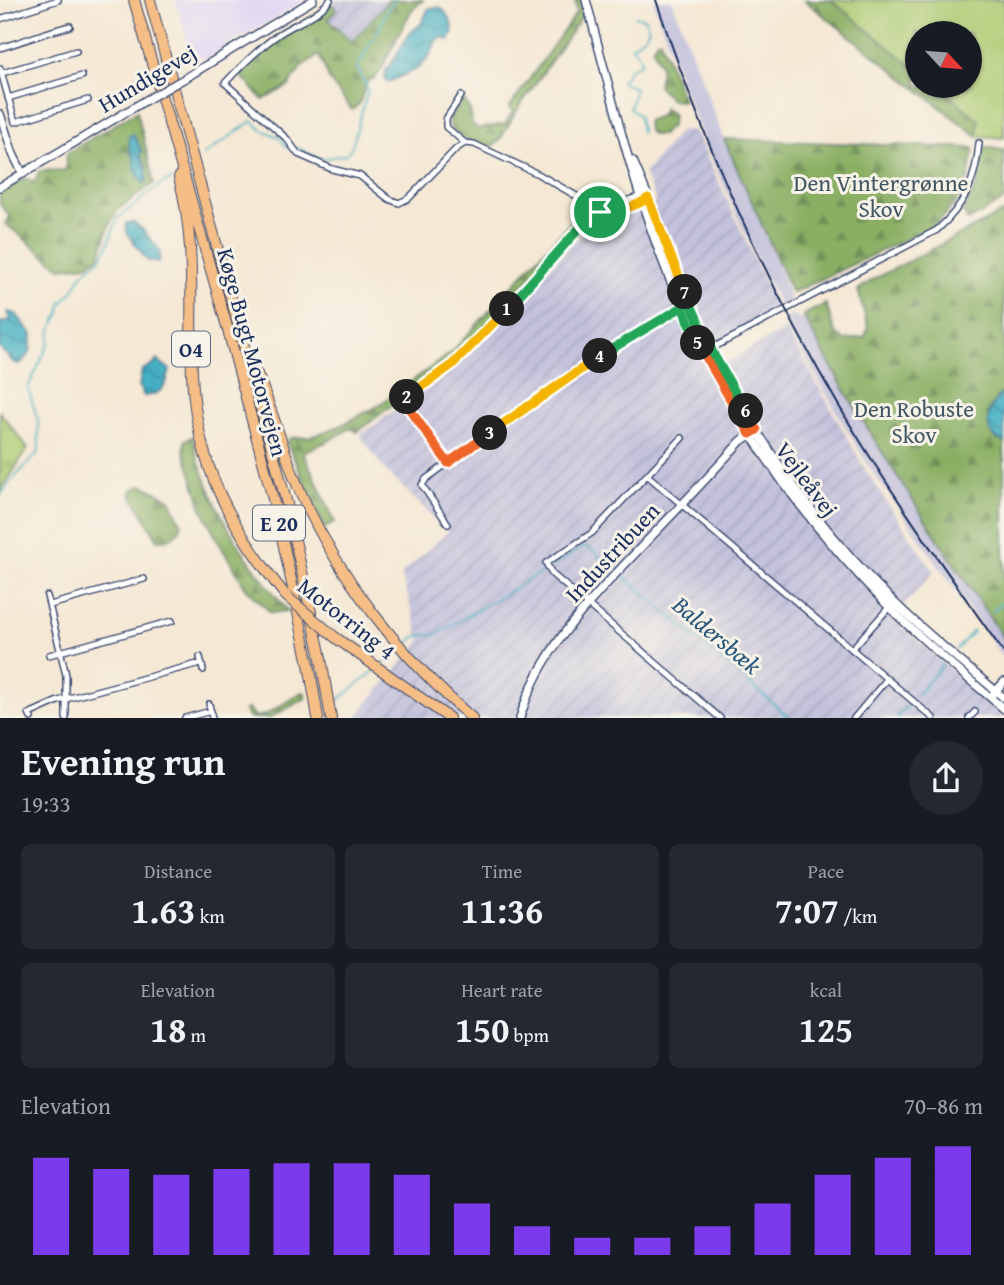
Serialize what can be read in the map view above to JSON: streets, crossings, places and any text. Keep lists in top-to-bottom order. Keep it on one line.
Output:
{"streets":{"highway":["O4","Køge Bugt Motorvejen","E 20","Motorring 4"],"street":["Hundigevej","Vejleåvej","Industribuen"]},"crossings":[["Køge Bugt Motorvejen","Motorring 4"],["Vejleåvej","Industribuen"]],"water":["Baldersbæk"],"parks":["Den Vintergrønne Skov","Den Robuste Skov"],"north":"bottom right","page":{"pins":["7","1","5","4","2","6","3"],"heading":["Evening run","19:33"],"stats":[["Distance","1.63 km"],["Time","11:36"],["Pace","7:07 /km"],["Elevation","18 m"],["Heart rate","150 bpm"],["kcal","125"]],"chart":["Elevation","70–86 m"]}}
